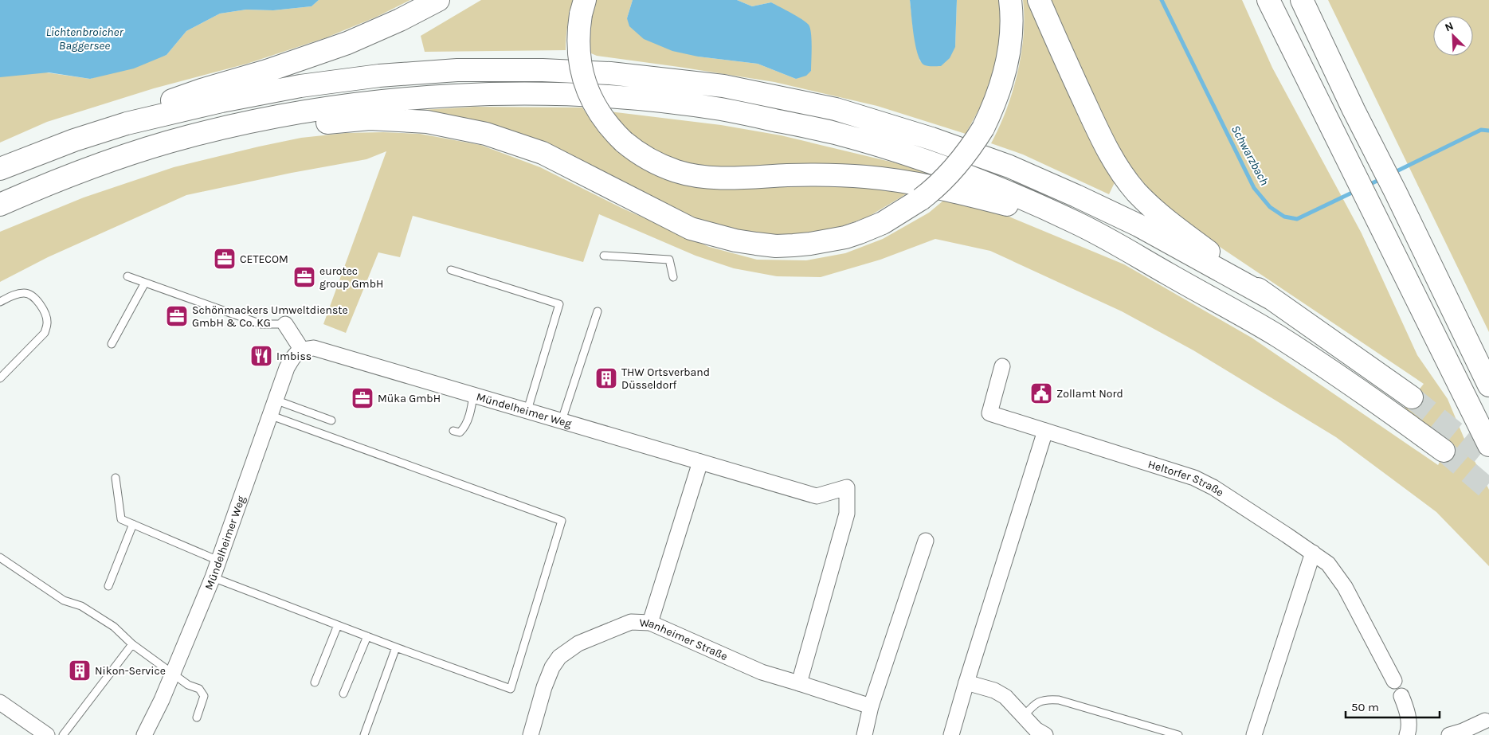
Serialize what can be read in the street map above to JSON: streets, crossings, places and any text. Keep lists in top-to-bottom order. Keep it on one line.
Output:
{"streets":{"street":["Mündelheimer Weg","Heltorfer Straße","Wanheimer Straße"]},"crossings":[["Mündelheimer Weg","Wanheimer Straße"]],"water":["Lichtenbroicher Baggersee","Schwarzbach"],"places":{"office":["CETECOM","eurotec group GmbH","Schönmackers Umweltdienste GmbH & Co. KG","Müka GmbH"],"restaurant":["Imbiss"],"building":["THW Ortsverband Düsseldorf","Nikon-Service"],"public building":["Zollamt Nord"]},"scale_bar":"50 m","north":"top left"}
